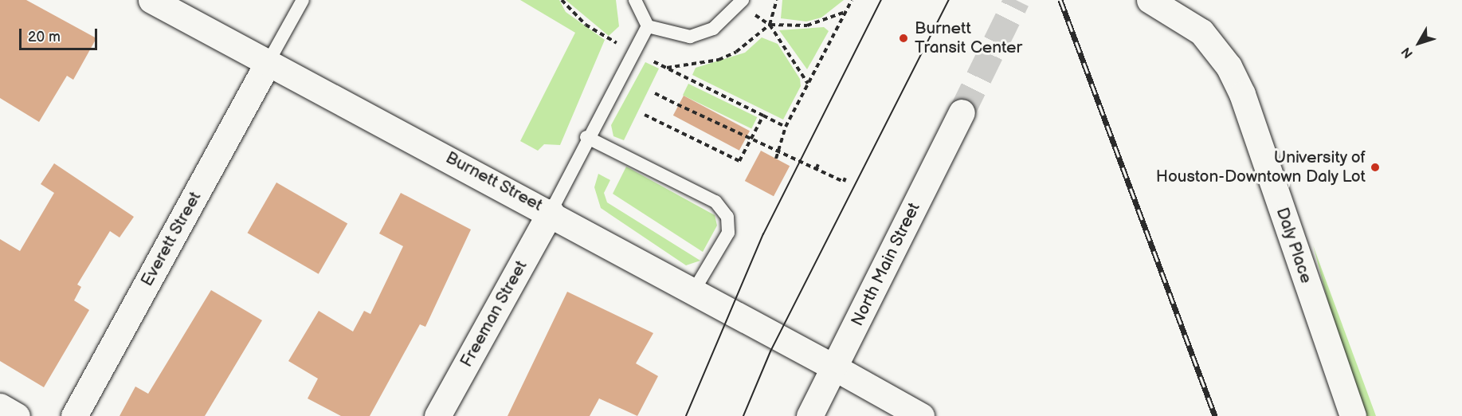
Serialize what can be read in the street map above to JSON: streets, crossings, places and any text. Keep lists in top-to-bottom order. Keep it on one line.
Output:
{"streets":{"street":["Burnett Street","Everett Street","Daly Place","North Main Street","Freeman Street"]},"crossings":[["Burnett Street","Everett Street"],["Burnett Street","North Main Street"],["Burnett Street","Freeman Street"]],"places":["Burnett Transit Center","University of Houston-Downtown Daly Lot"],"scale_bar":"20 m","north":"bottom left"}
